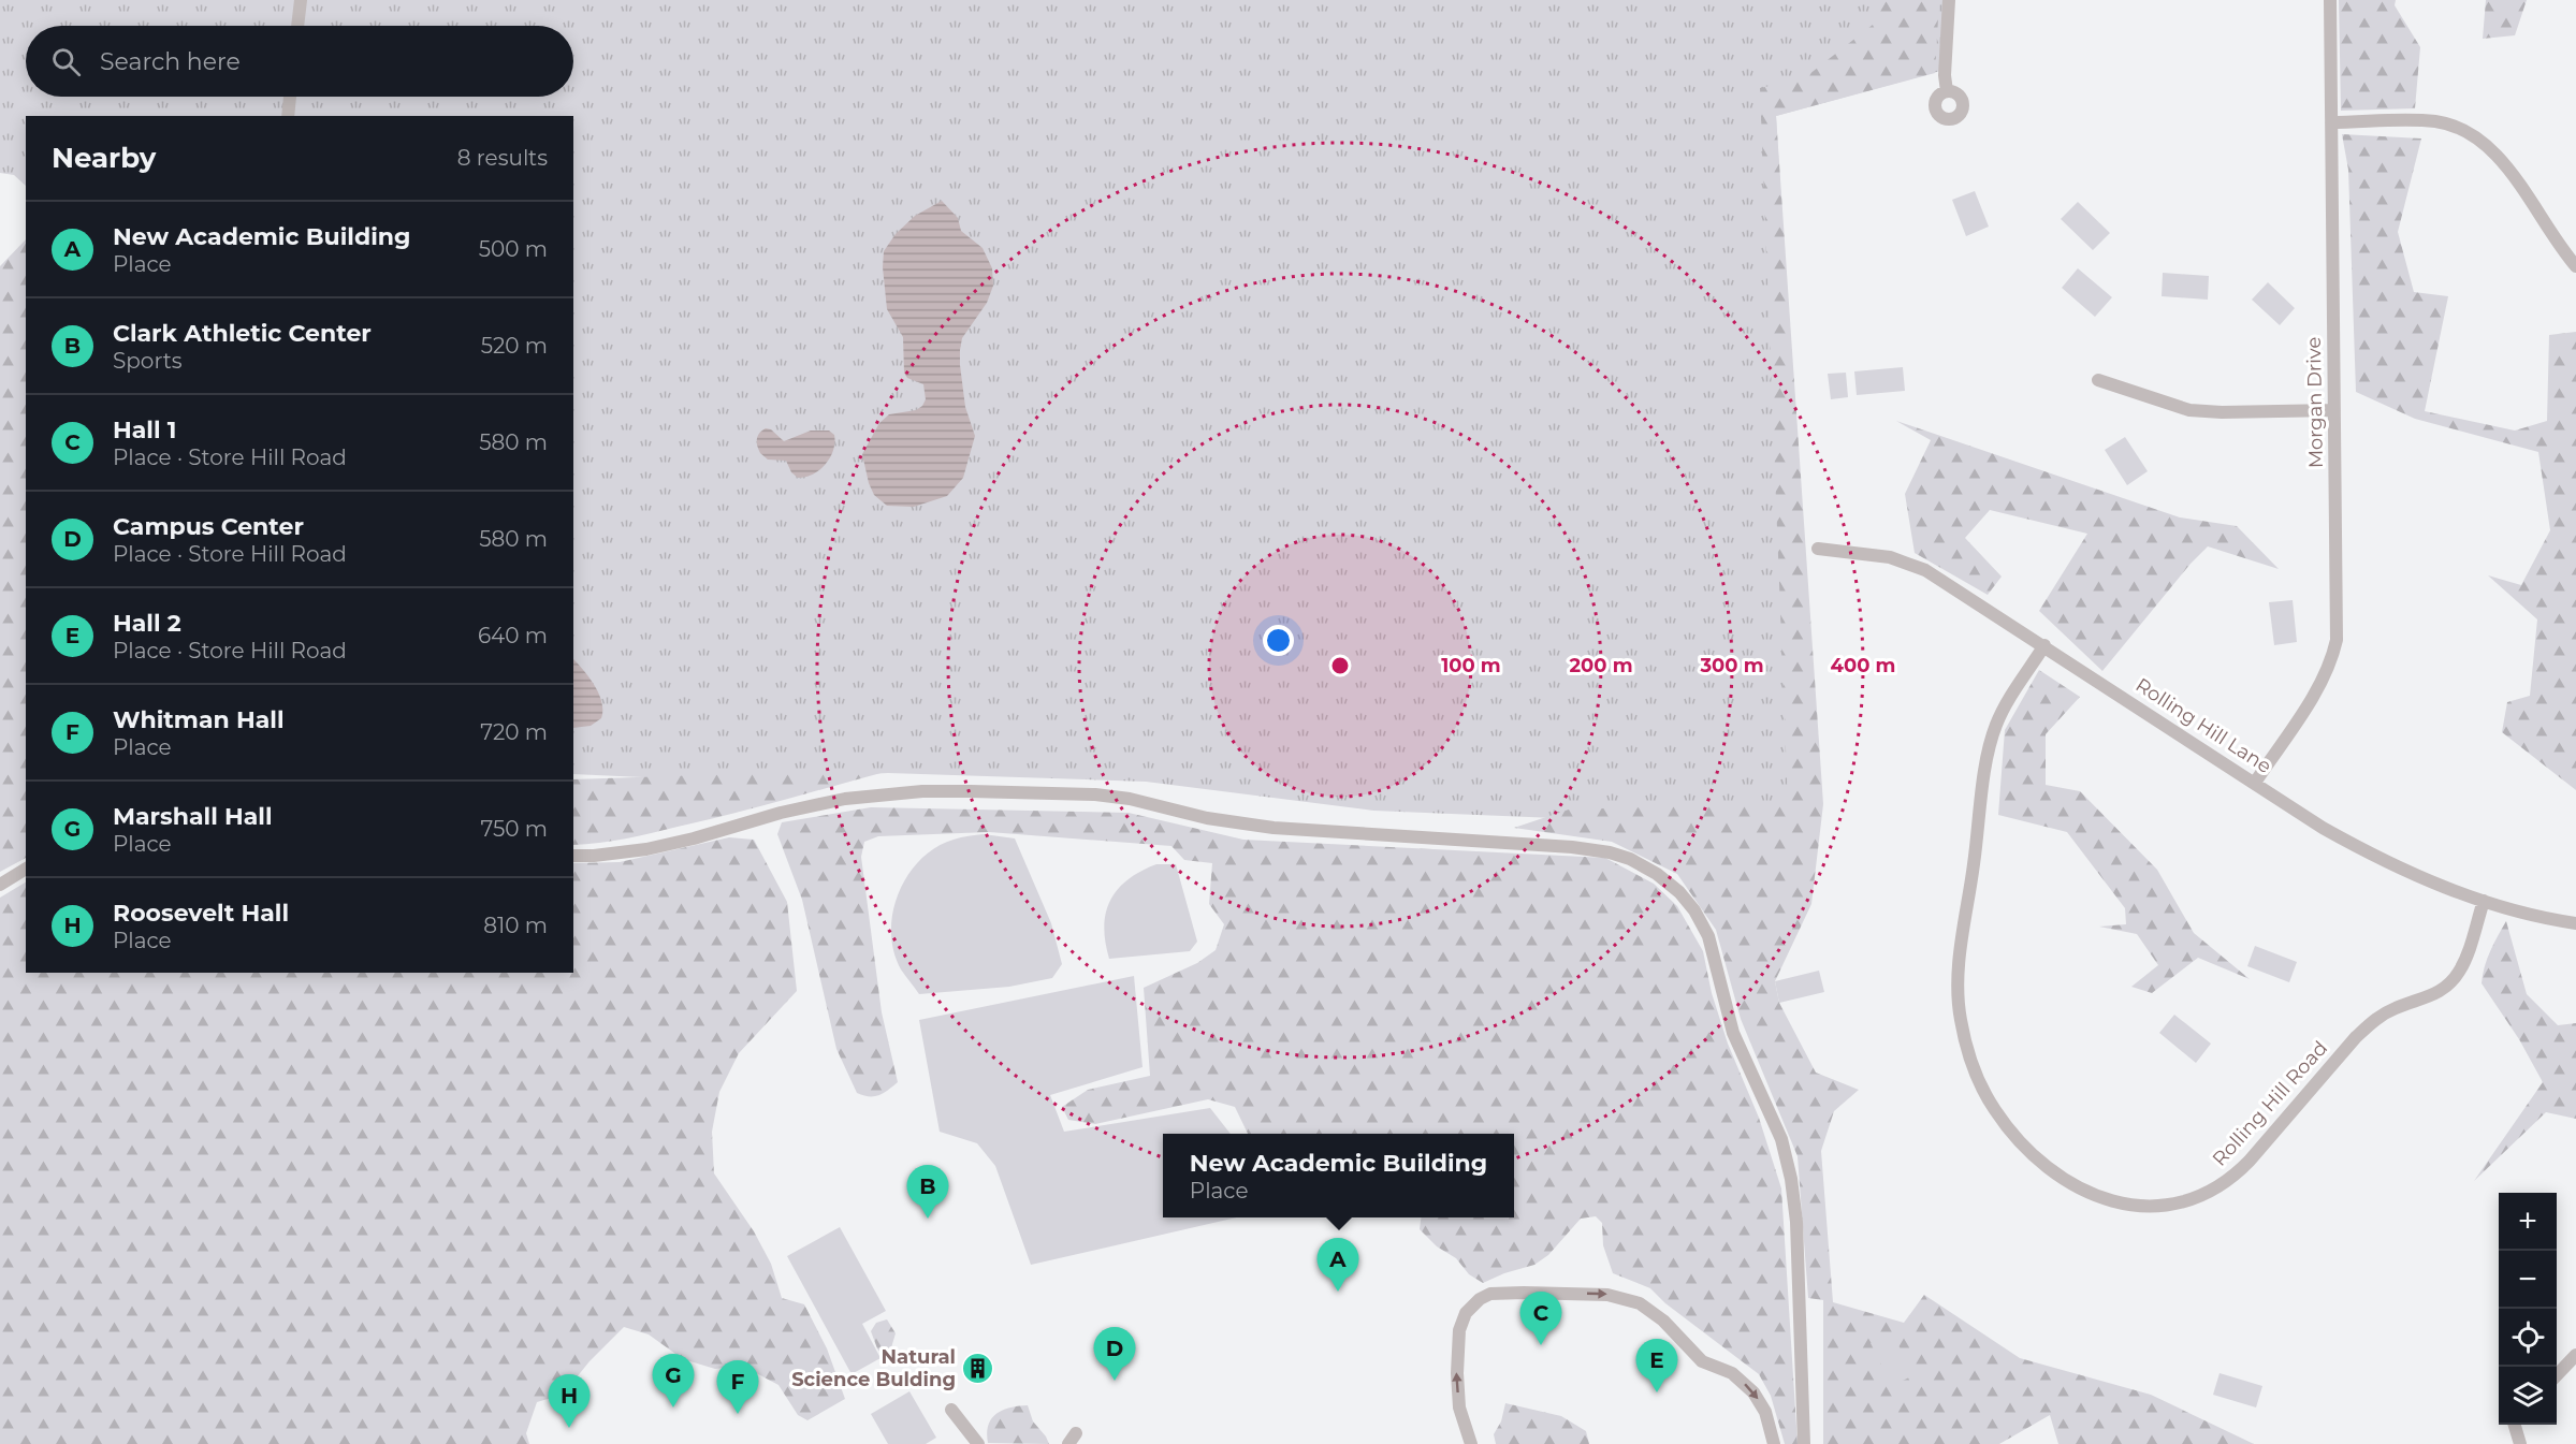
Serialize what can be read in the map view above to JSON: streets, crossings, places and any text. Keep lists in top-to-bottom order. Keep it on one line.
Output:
{"streets":{"street":["Morgan Drive","Rolling Hill Lane","Rolling Hill Road"]},"crossings":[["Morgan Drive","Rolling Hill Lane"],["Rolling Hill Lane","Rolling Hill Road"]],"places":{"building":["Natural Science Bulding"]},"page":{"search":"Search here","heading":["Nearby","8 results"],"list":[{"mark":"A","name":"New Academic Building","note":"Place","value":"500 m"},{"mark":"B","name":"Clark Athletic Center","note":"Sports","value":"520 m"},{"mark":"C","name":"Hall 1","note":"Place · Store Hill Road","value":"580 m"},{"mark":"D","name":"Campus Center","note":"Place · Store Hill Road","value":"580 m"},{"mark":"E","name":"Hall 2","note":"Place · Store Hill Road","value":"640 m"},{"mark":"F","name":"Whitman Hall","note":"Place","value":"720 m"},{"mark":"G","name":"Marshall Hall","note":"Place","value":"750 m"},{"mark":"H","name":"Roosevelt Hall","note":"Place","value":"810 m"}],"popup":["New Academic Building","Place"],"pins":["B","A","C","D","E","G","F","H"],"map_buttons":["+","−"]},"rings":["100 m","200 m","300 m","400 m"]}
